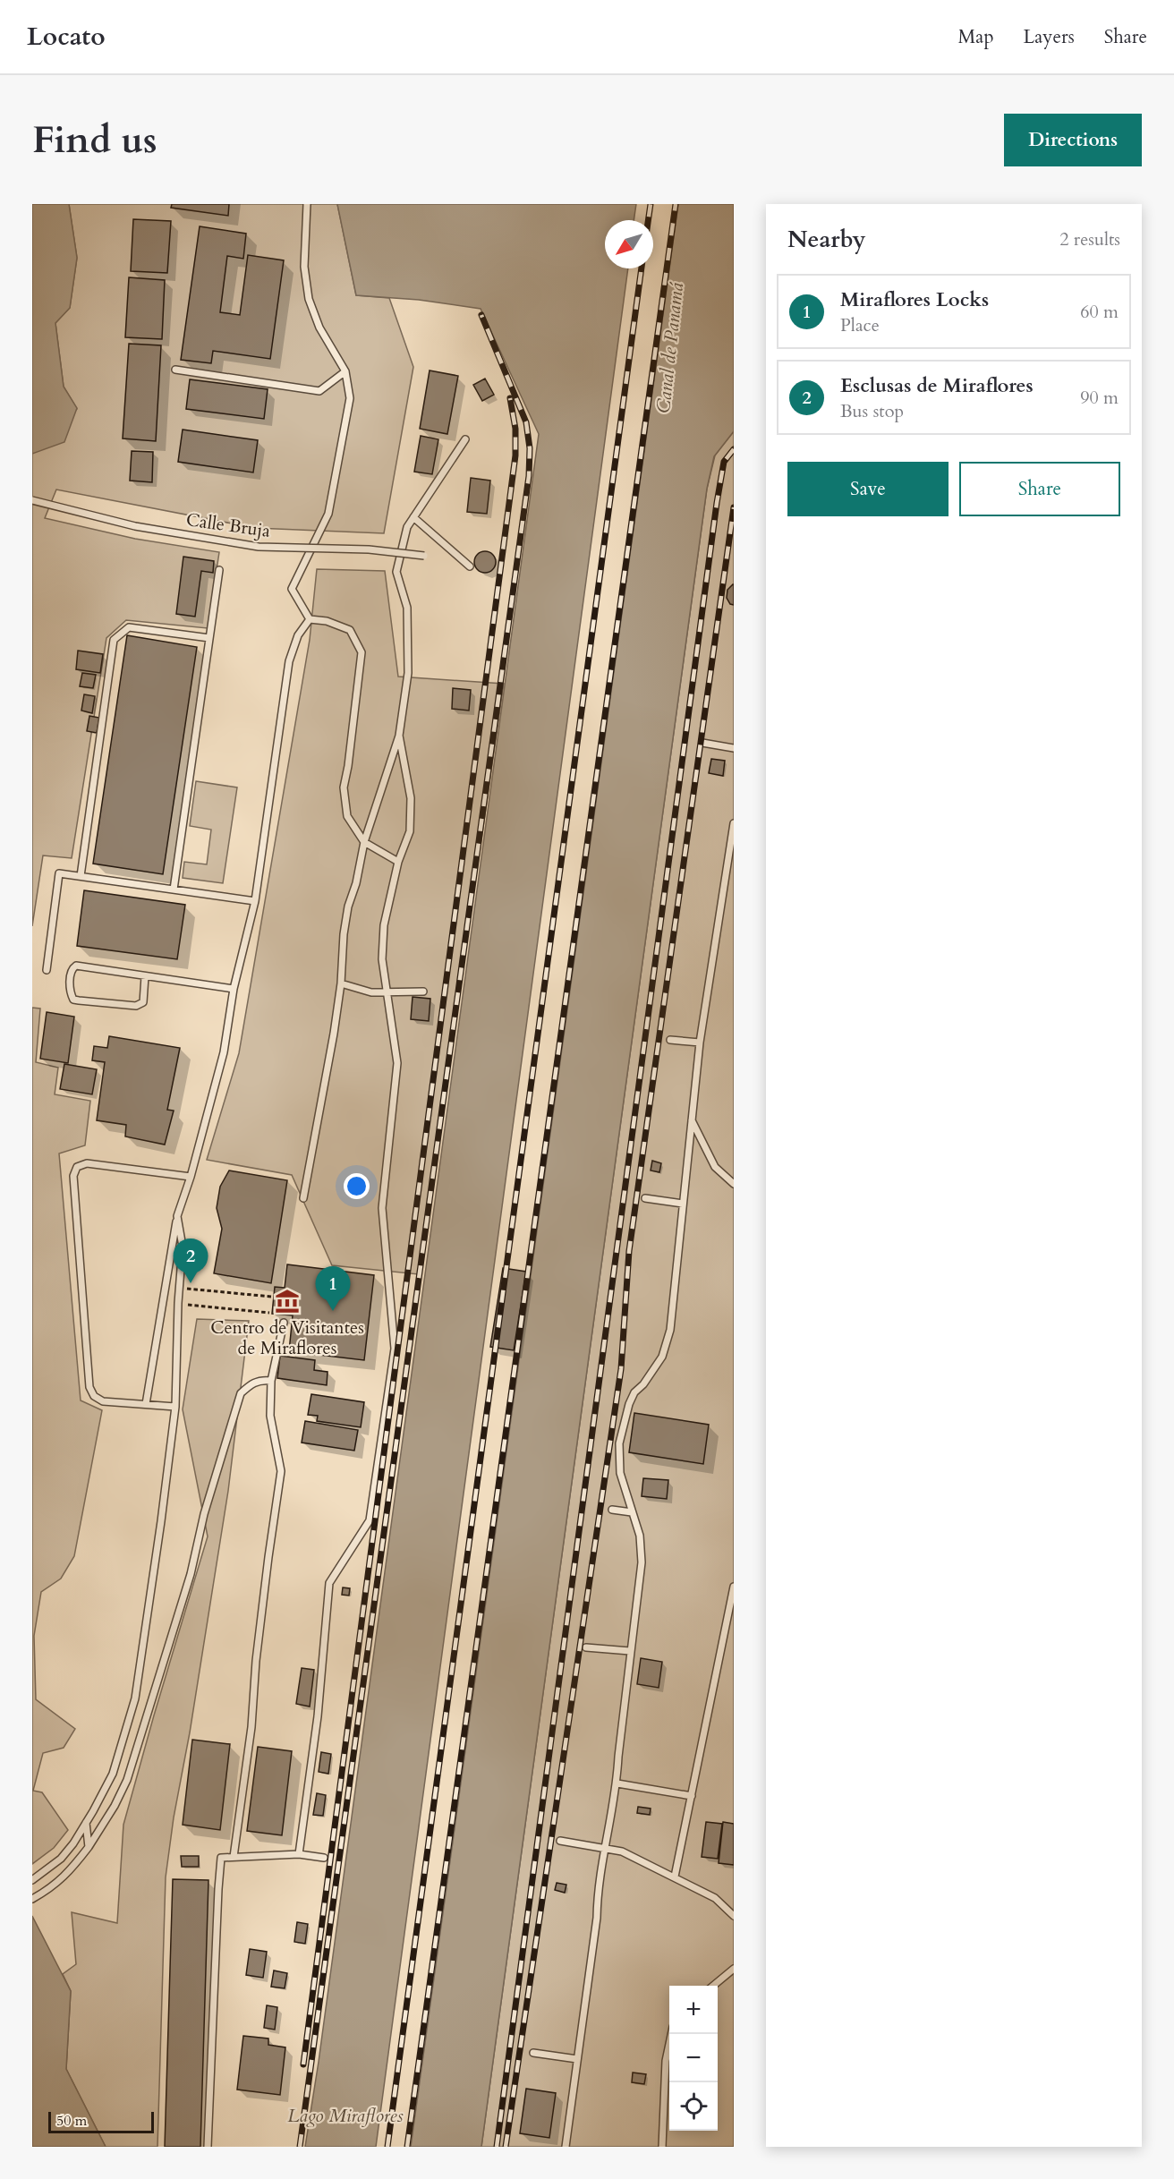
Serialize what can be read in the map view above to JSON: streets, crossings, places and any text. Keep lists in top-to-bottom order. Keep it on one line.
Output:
{"streets":{"lane":["Calle Bruja"]},"water":["Canal de Panamá","Lago Miraflores"],"places":{"museum":["Centro de Visitantes de Miraflores"]},"scale_bar":"50 m","north":"bottom left","page":{"header":"Locato","nav":["Map","Layers","Share"],"buttons":["Directions",["Save","Share"]],"title":"Find us","heading":["Nearby","2 results"],"list":[{"mark":"1","name":"Miraflores Locks","note":"Place","value":"60 m"},{"mark":"2","name":"Esclusas de Miraflores","note":"Bus stop","value":"90 m"}],"pins":["2","1"],"map_buttons":["+","−"],"scale":"50 m"}}
